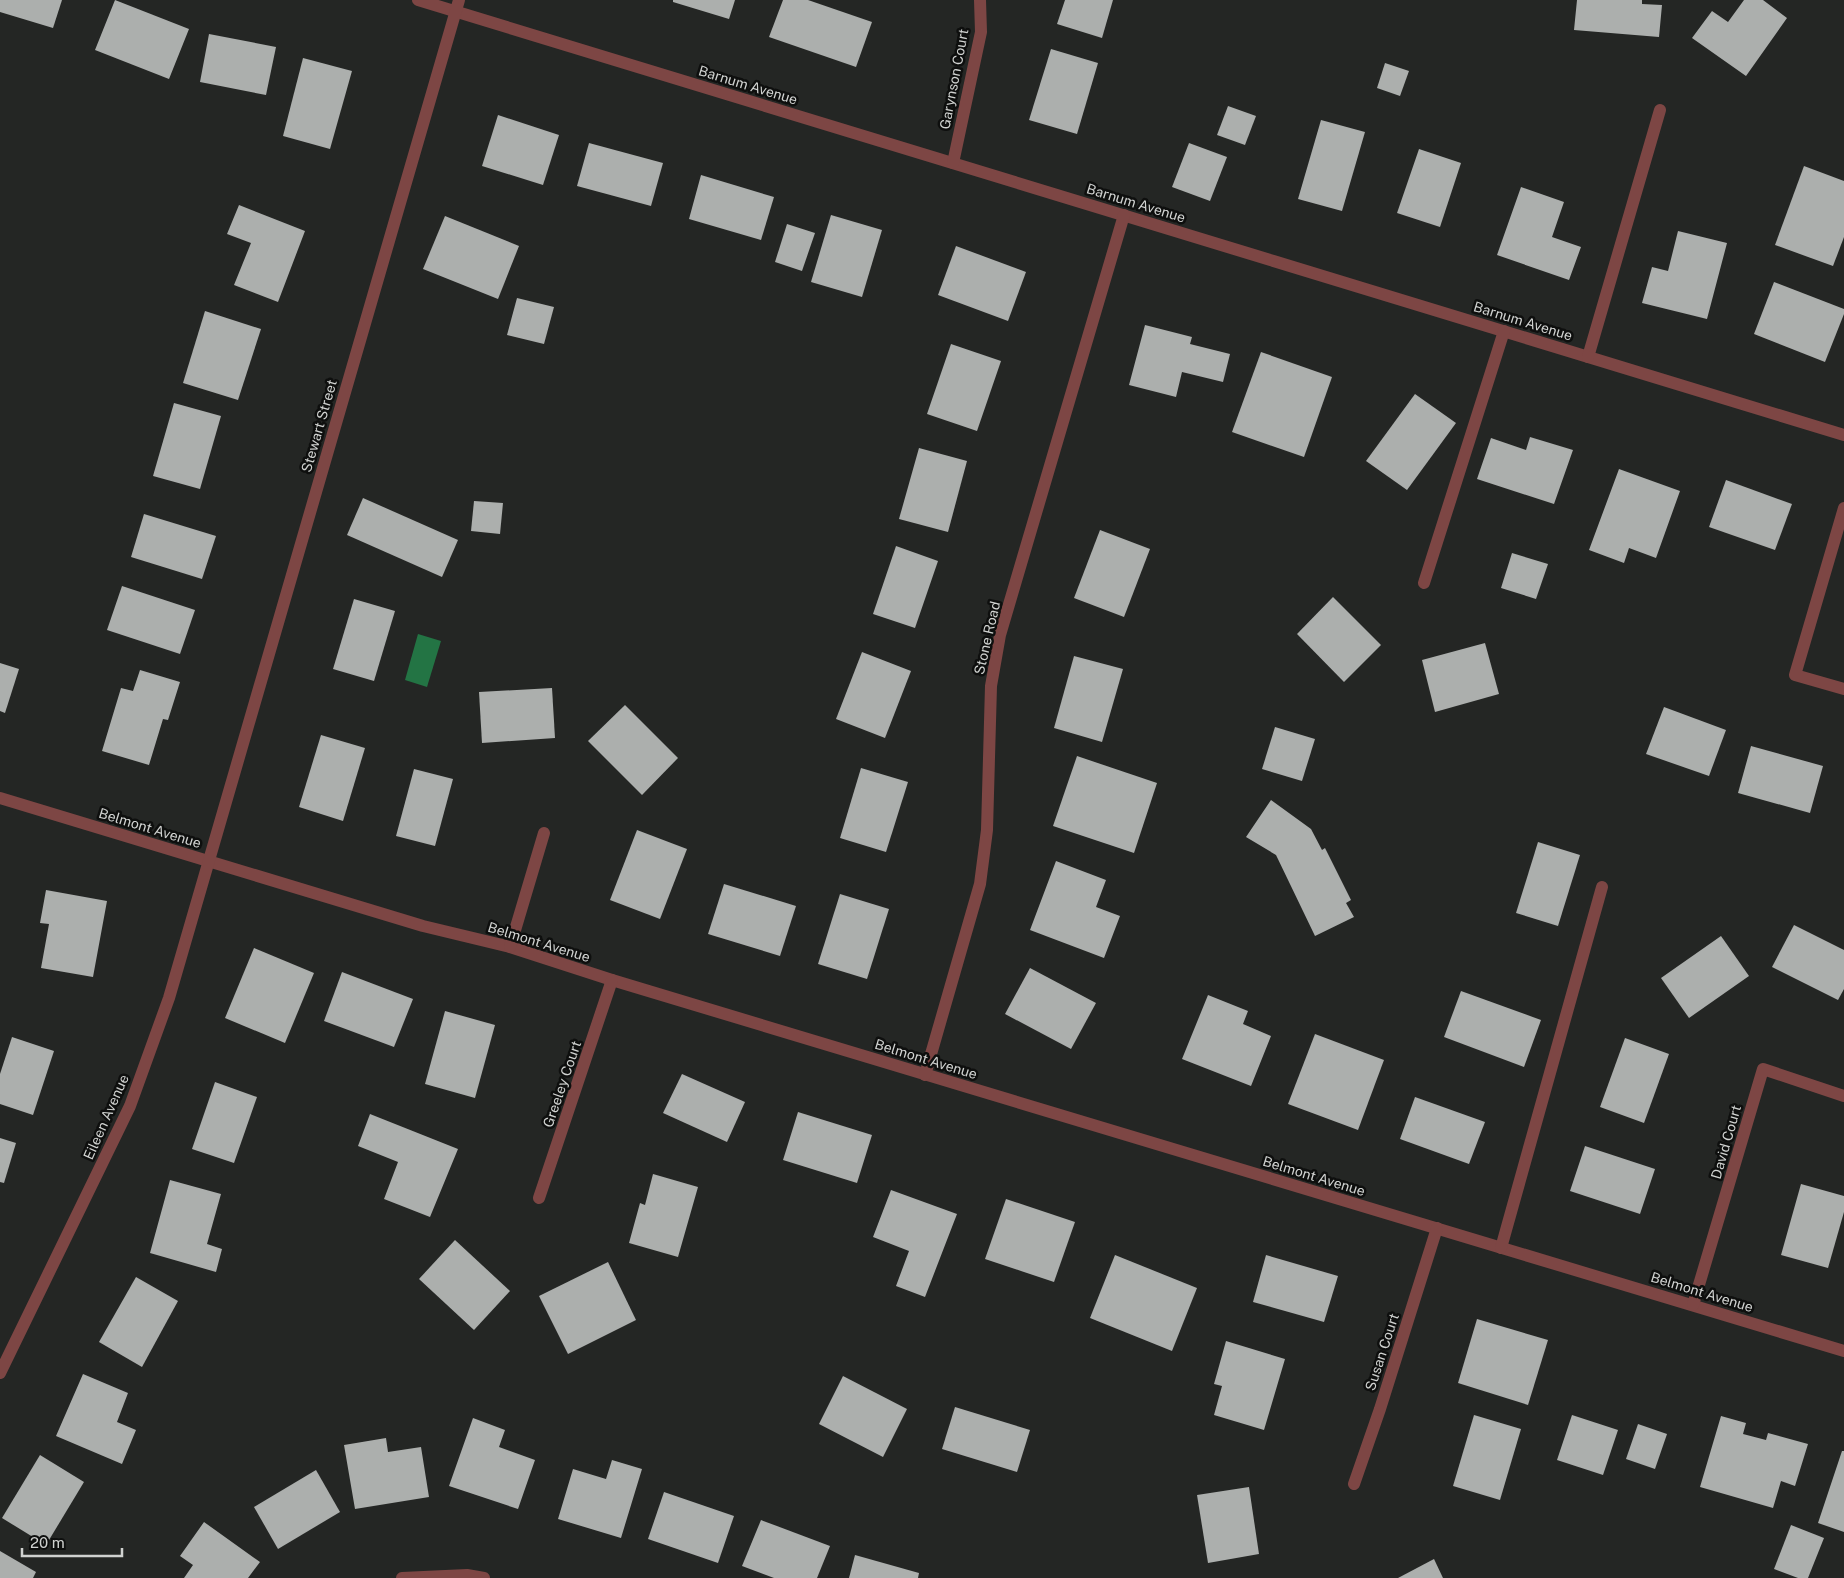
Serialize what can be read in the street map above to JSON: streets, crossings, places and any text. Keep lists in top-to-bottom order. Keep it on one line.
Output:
{"streets":{"street":["Garynson Court","Barnum Avenue","Stewart Street","Stone Road","Belmont Avenue","Greeley Court","Eileen Avenue","David Court","Susan Court"]},"crossings":[["Garynson Court","Barnum Avenue"],["Barnum Avenue","Stewart Street"],["Barnum Avenue","Stone Road"],["Stewart Street","Belmont Avenue"],["Stewart Street","Eileen Avenue"],["Stone Road","Belmont Avenue"],["Belmont Avenue","Greeley Court"],["Belmont Avenue","Eileen Avenue"],["Belmont Avenue","David Court"],["Belmont Avenue","Susan Court"]],"scale_bar":"20 m"}
